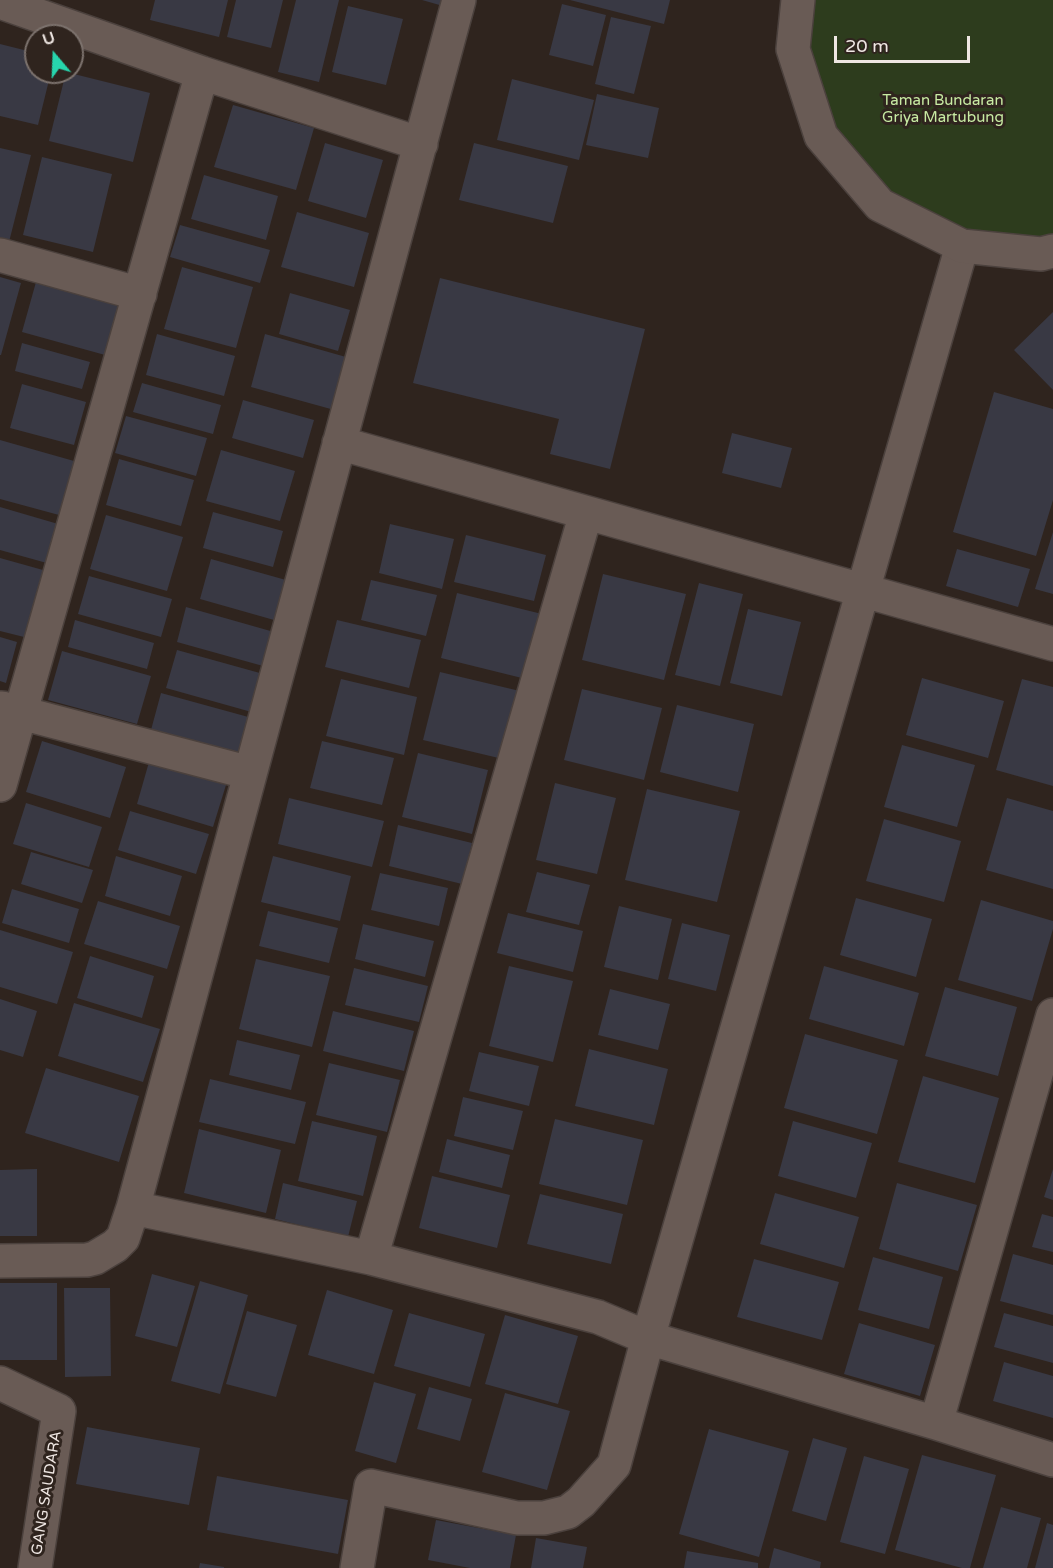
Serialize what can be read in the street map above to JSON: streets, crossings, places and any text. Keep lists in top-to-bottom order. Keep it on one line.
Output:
{"streets":{"street":["GANG SAUDARA"]},"parks":["Taman Bundaran Griya Martubung"],"scale_bar":"20 m","north":"top"}
